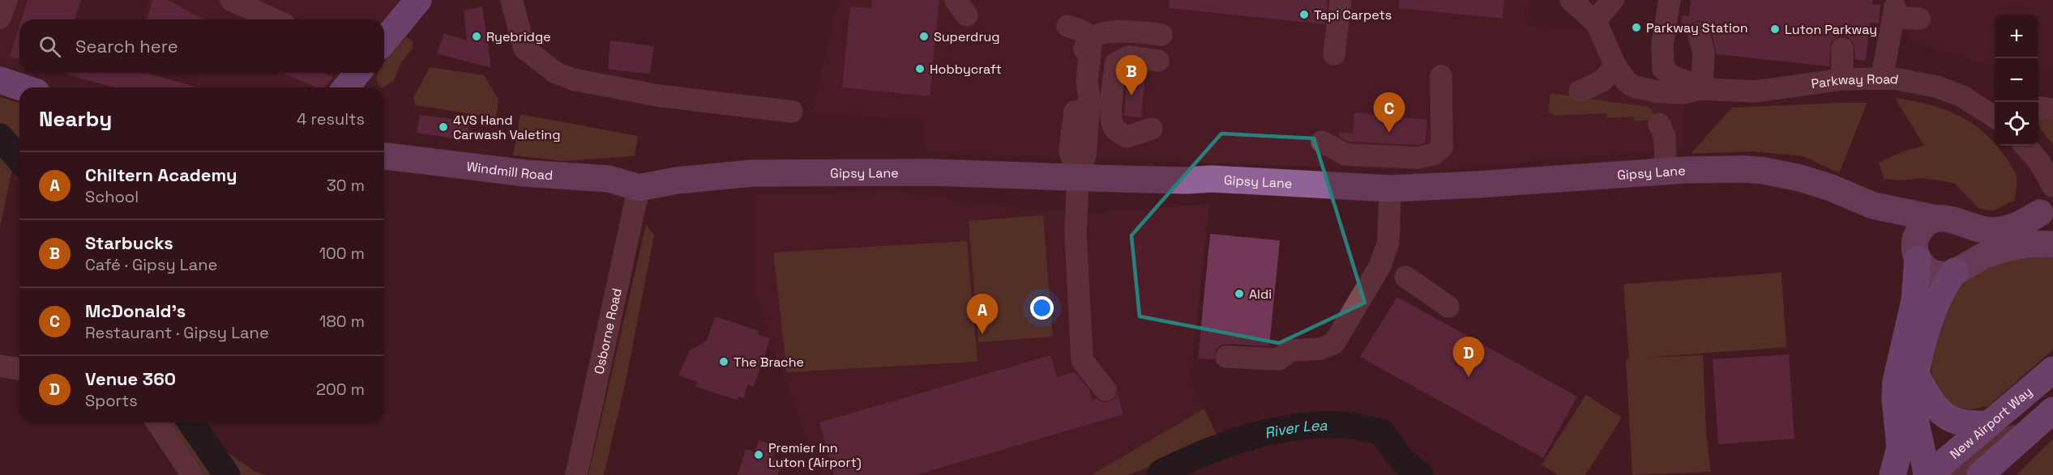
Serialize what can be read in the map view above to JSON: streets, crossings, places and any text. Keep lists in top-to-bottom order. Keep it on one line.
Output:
{"streets":{"highway":["New Airport Way"],"main road":["Windmill Road","Gipsy Lane"],"street":["Parkway Road","Osborne Road"]},"crossings":[["Windmill Road","Gipsy Lane"],["Windmill Road","Osborne Road"],["Gipsy Lane","Osborne Road"]],"water":["River Lea"],"places":["Tapi Carpets","Parkway Station","Luton Parkway","Ryebridge","Superdrug","Hobbycraft","4VS Hand Carwash Valeting","Aldi","The Brache","Premier Inn Luton (Airport)"],"page":{"map_buttons":["+","−"],"search":"Search here","pins":["B","C","A","D"],"heading":["Nearby","4 results"],"list":[{"mark":"A","name":"Chiltern Academy","note":"School","value":"30 m"},{"mark":"B","name":"Starbucks","note":"Café · Gipsy Lane","value":"100 m"},{"mark":"C","name":"McDonald's","note":"Restaurant · Gipsy Lane","value":"180 m"},{"mark":"D","name":"Venue 360","note":"Sports","value":"200 m"}]}}
